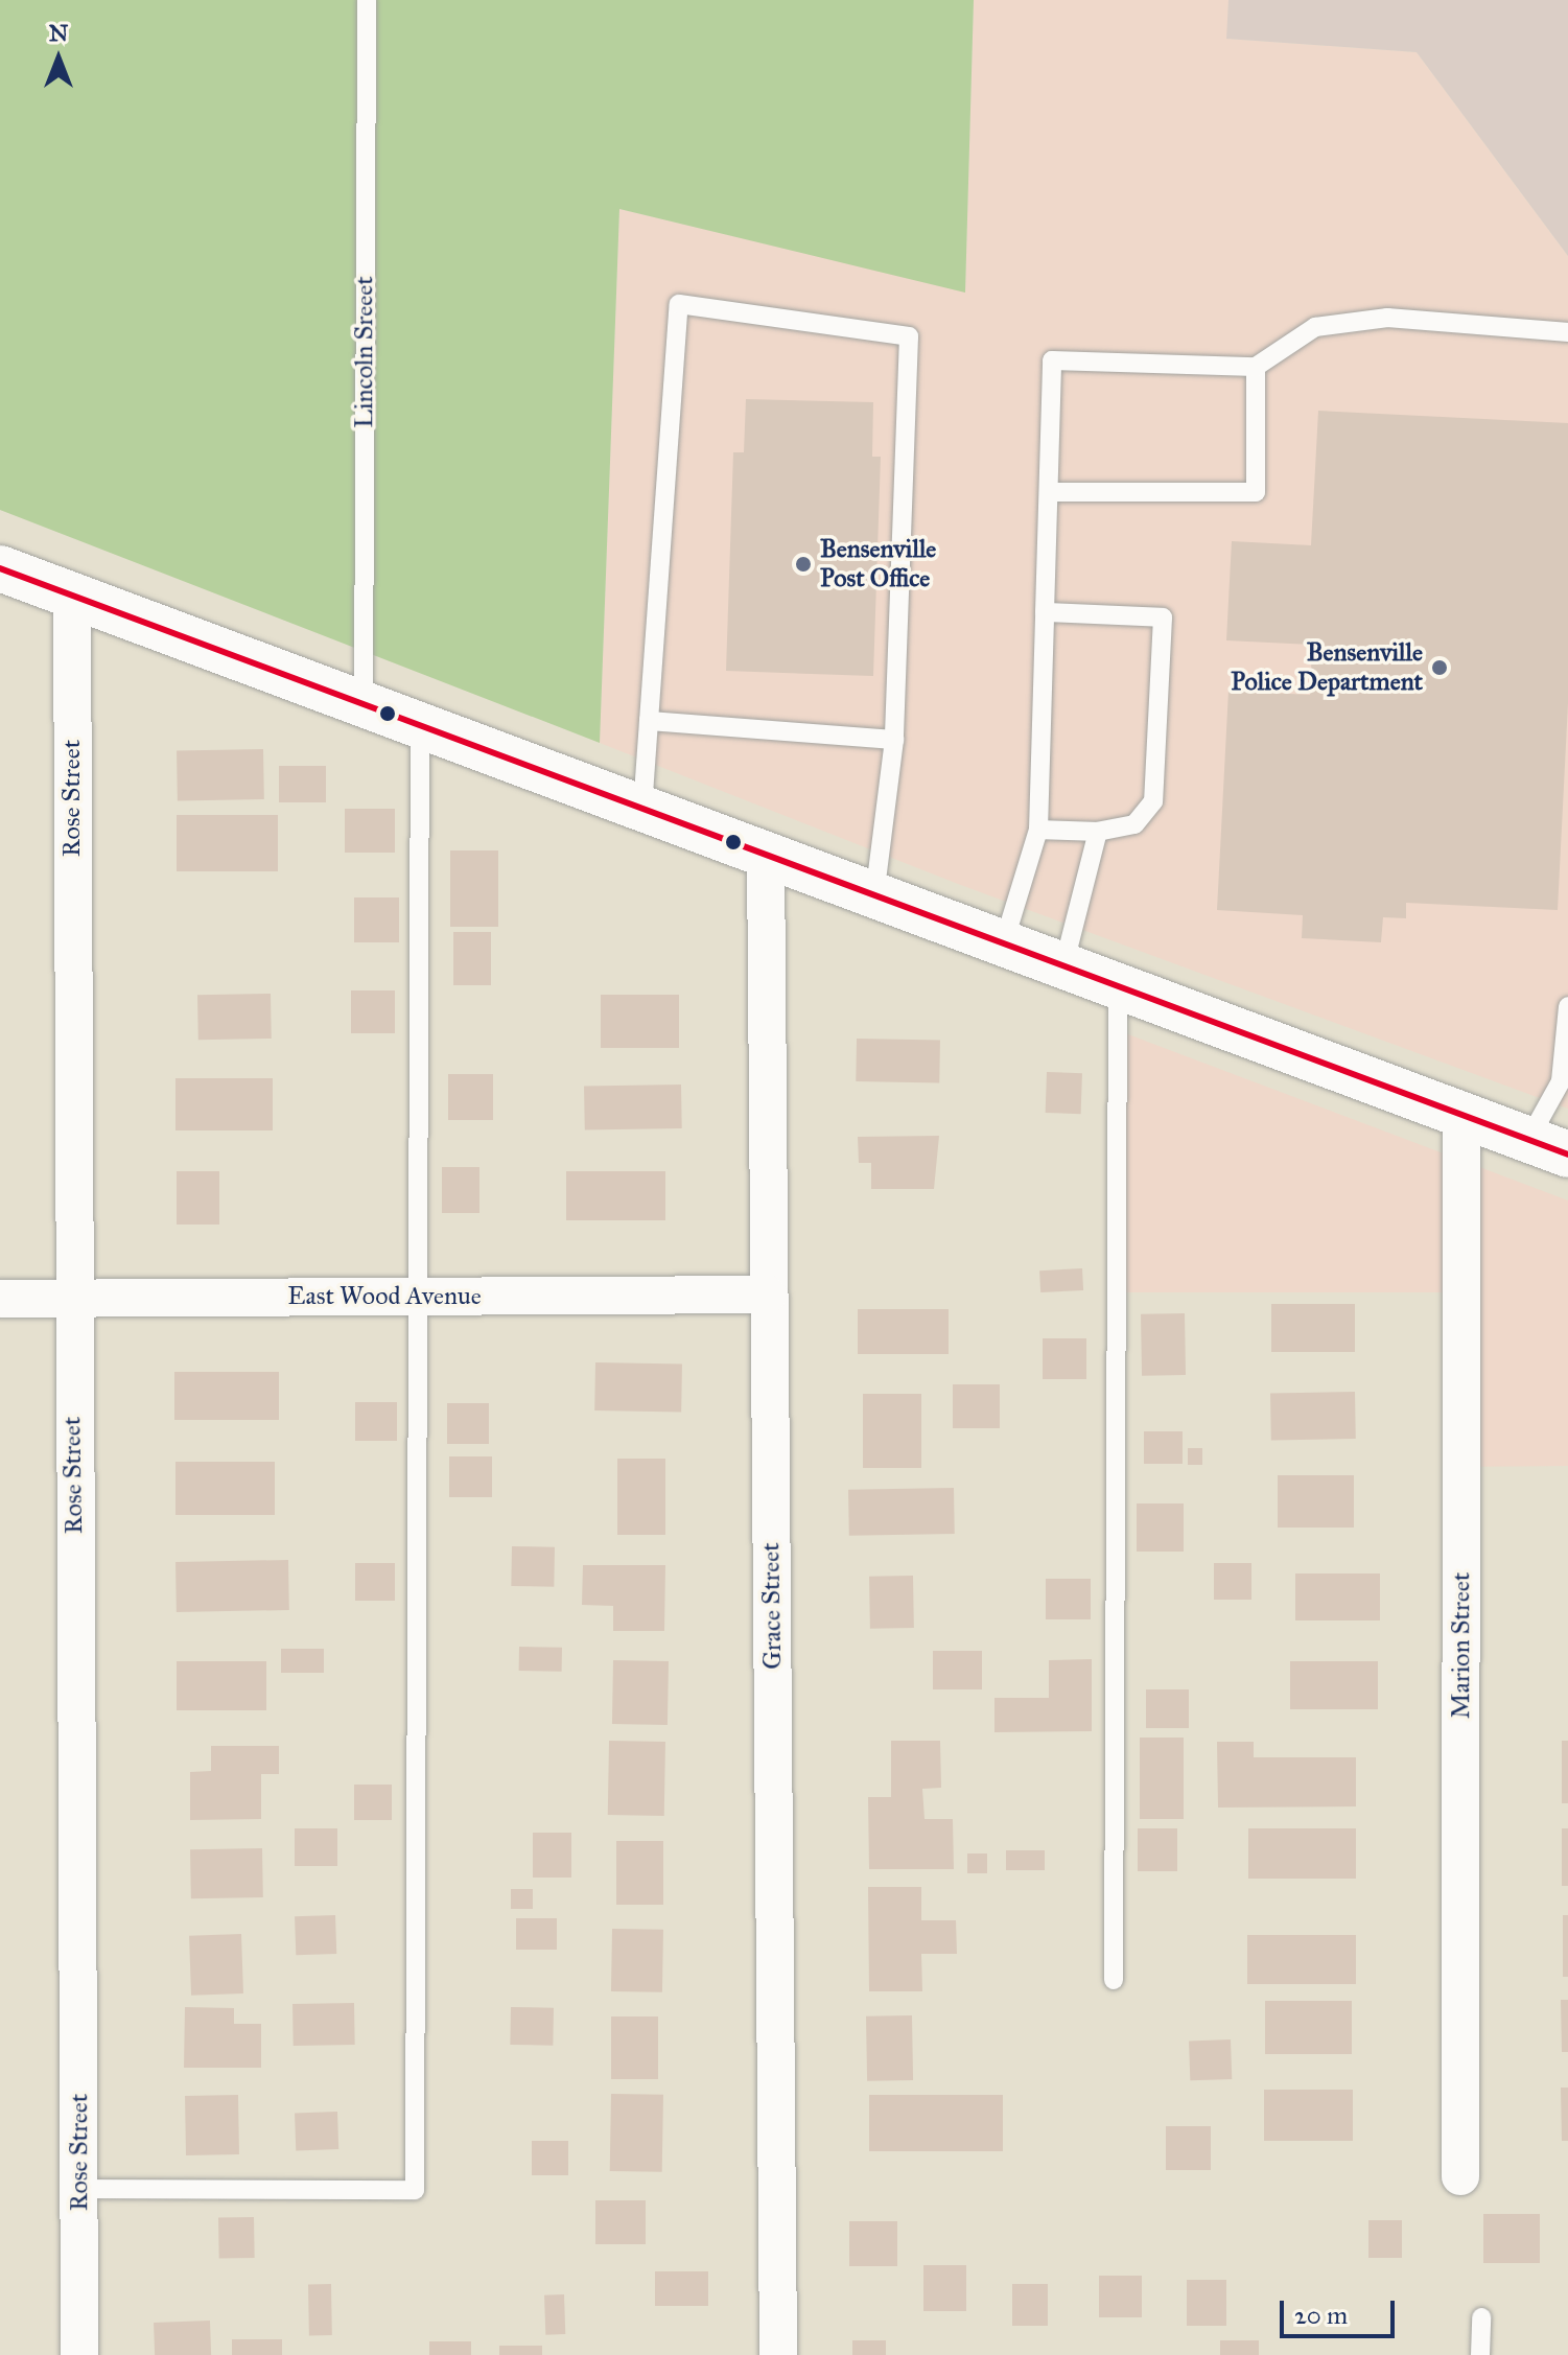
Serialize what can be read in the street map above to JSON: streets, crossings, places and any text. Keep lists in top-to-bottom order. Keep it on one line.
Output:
{"streets":{"street":["Rose Street","East Wood Avenue","Grace Street","Marion Street"],"lane":["Lincoln Sreeet"]},"crossings":[["Rose Street","East Wood Avenue"],["East Wood Avenue","Grace Street"]],"places":["Bensenville Post Office","Bensenville Police Department"],"scale_bar":"20 m","north":"top"}
